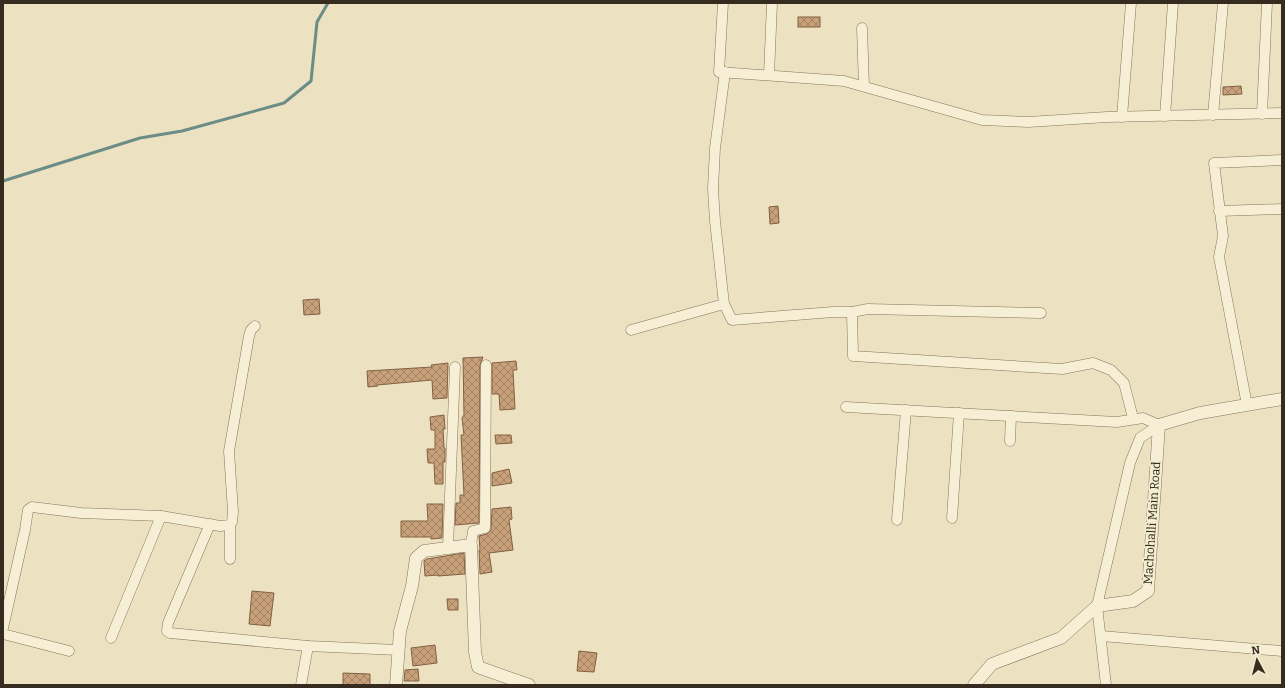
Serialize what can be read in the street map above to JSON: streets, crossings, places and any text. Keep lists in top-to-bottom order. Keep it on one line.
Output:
{"streets":{"street":["Machohalli Main Road"]},"north":"top"}
